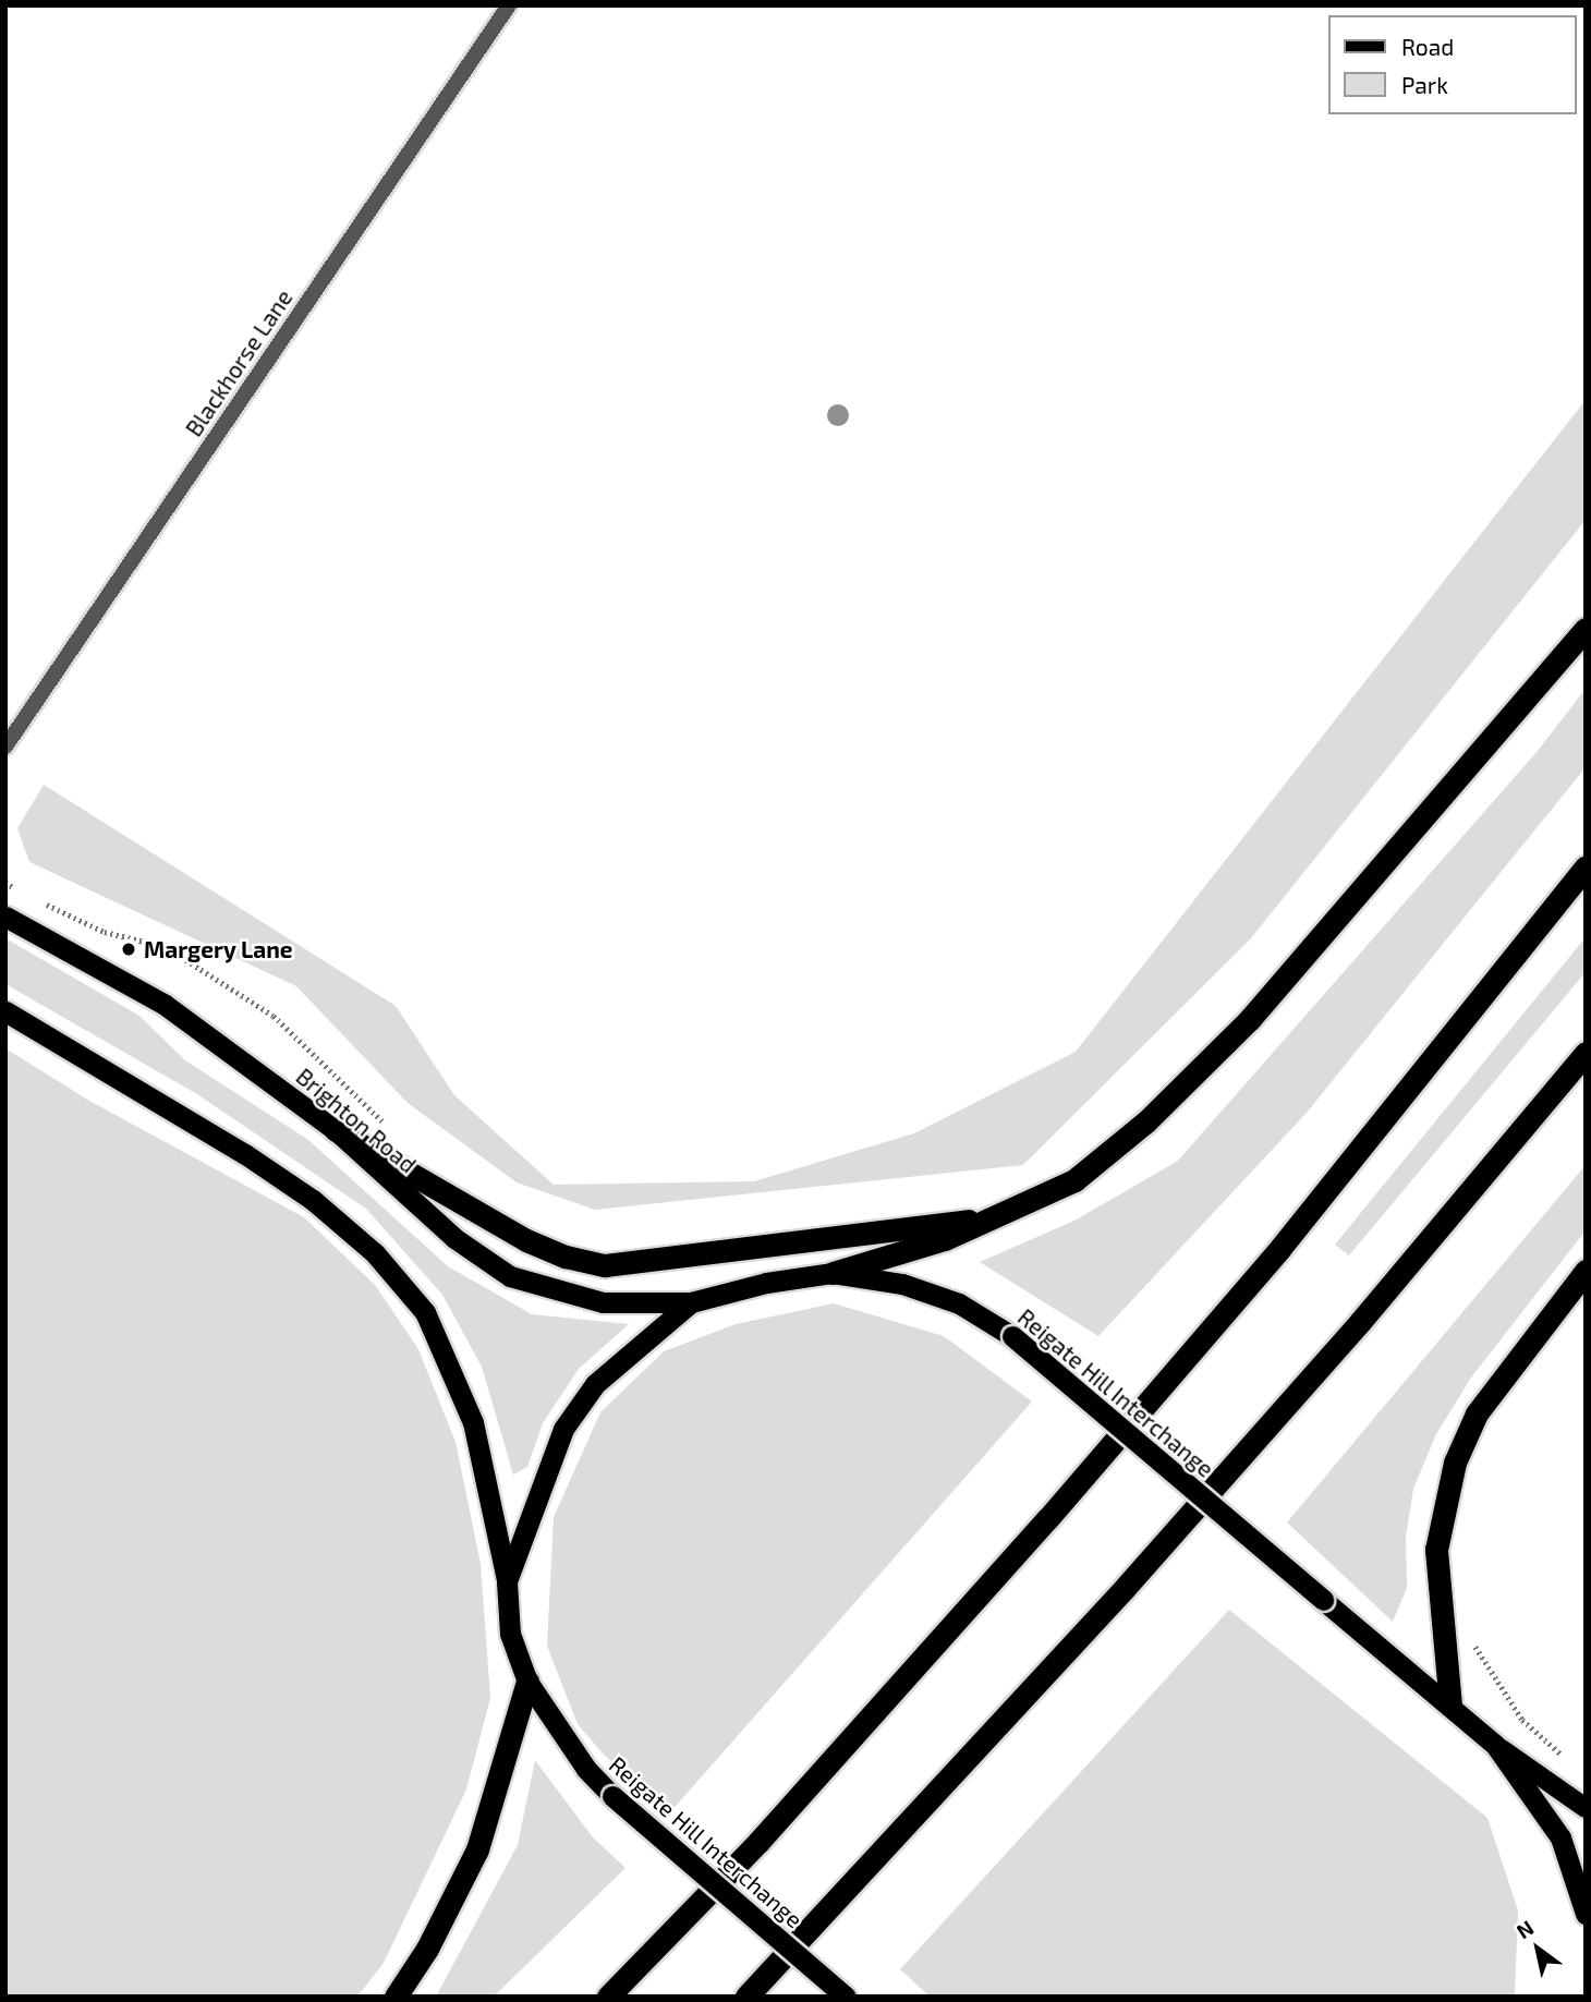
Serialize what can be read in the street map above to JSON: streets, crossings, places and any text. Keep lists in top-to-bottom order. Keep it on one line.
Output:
{"streets":{"highway":["Brighton Road","Reigate Hill Interchange"],"street":["Blackhorse Lane"]},"crossings":[["Brighton Road","Reigate Hill Interchange"]],"places":["Margery Lane"],"legend":["Road","Park"],"north":"top left"}
